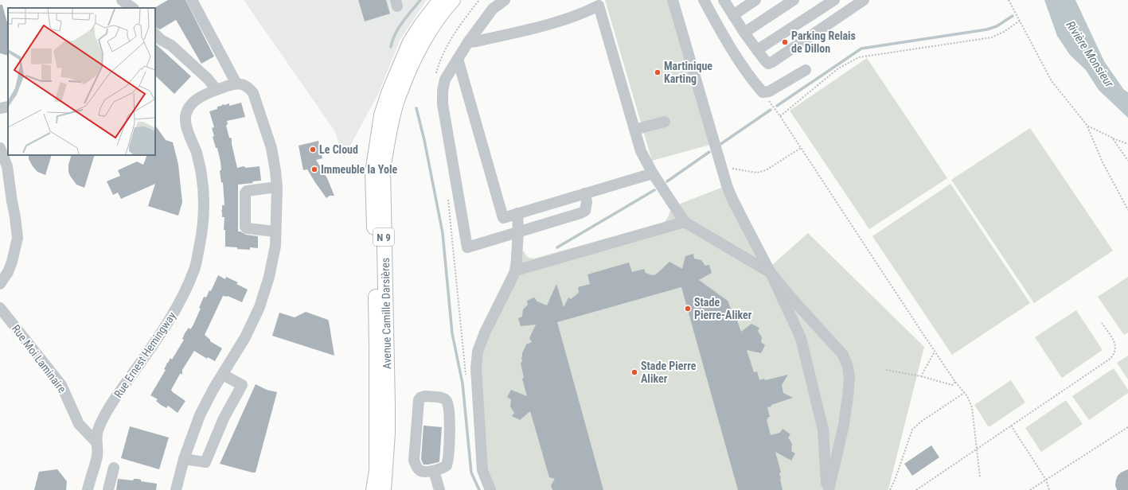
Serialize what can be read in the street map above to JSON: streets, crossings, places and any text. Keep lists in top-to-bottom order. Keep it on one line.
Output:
{"streets":{"main road":["N 9","Avenue Camille Darsières"],"street":["Rue Ernest Hemingway","Rue Moi Laminaire"]},"crossings":[["Rue Ernest Hemingway","Rue Moi Laminaire"]],"water":["Rivière Monsieur"],"places":["Parking Relais de Dillon","Martinique Karting","Le Cloud","Immeuble la Yole","Stade Pierre-Aliker","Stade Pierre Aliker"]}
